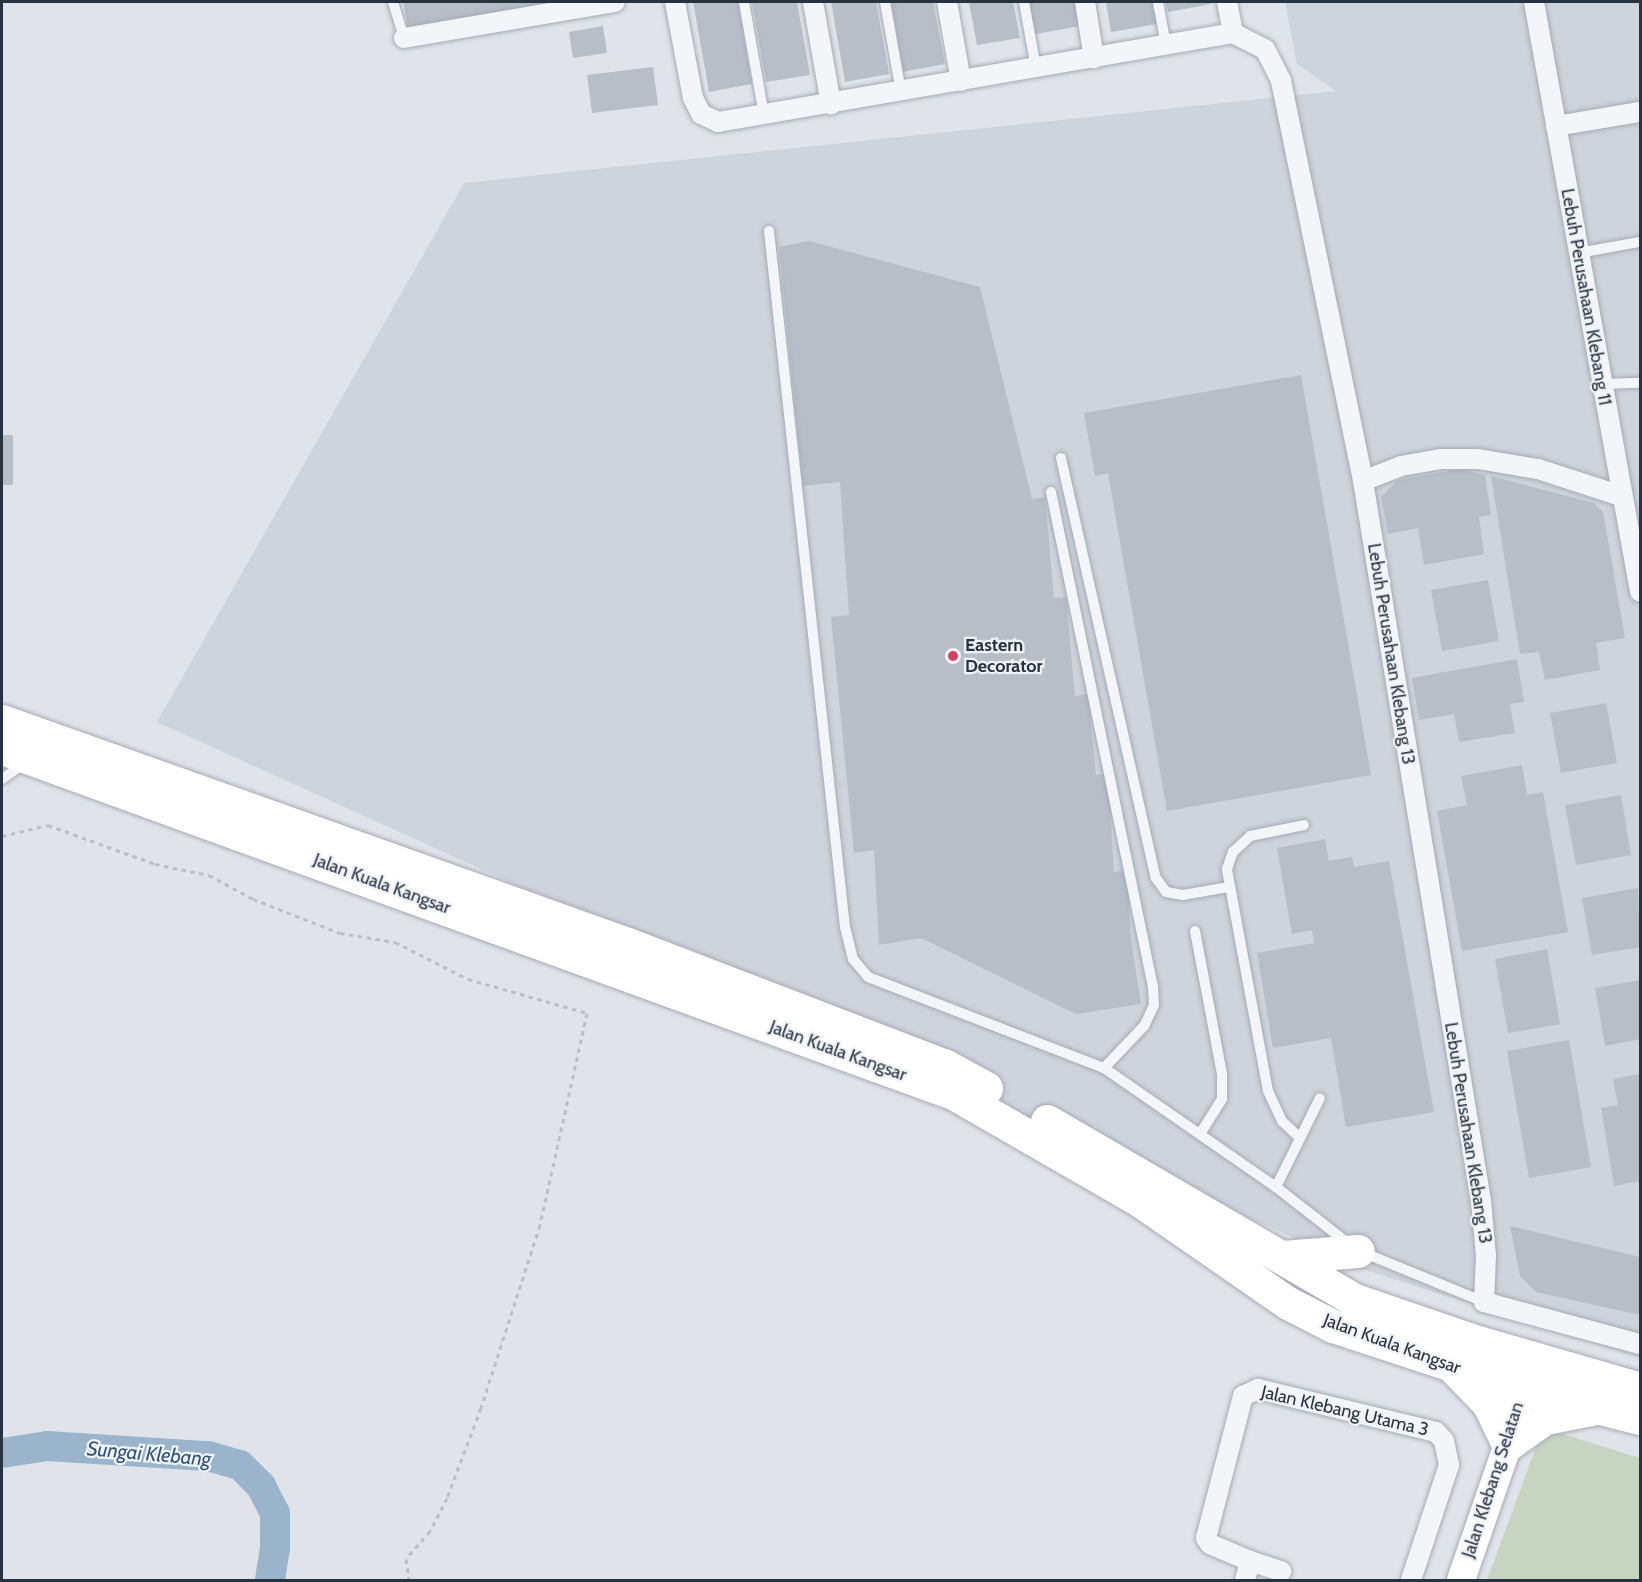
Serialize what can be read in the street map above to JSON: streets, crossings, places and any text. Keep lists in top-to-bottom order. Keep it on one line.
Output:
{"streets":{"highway":["Jalan Kuala Kangsar"],"street":["Lebuh Perusahaan Klebang 11","Lebuh Perusahaan Klebang 13","Jalan Klebang Utama 3","Jalan Klebang Selatan"]},"crossings":[["Jalan Kuala Kangsar","Jalan Klebang Selatan"]],"water":["Sungai Klebang"],"places":["Eastern Decorator"]}
